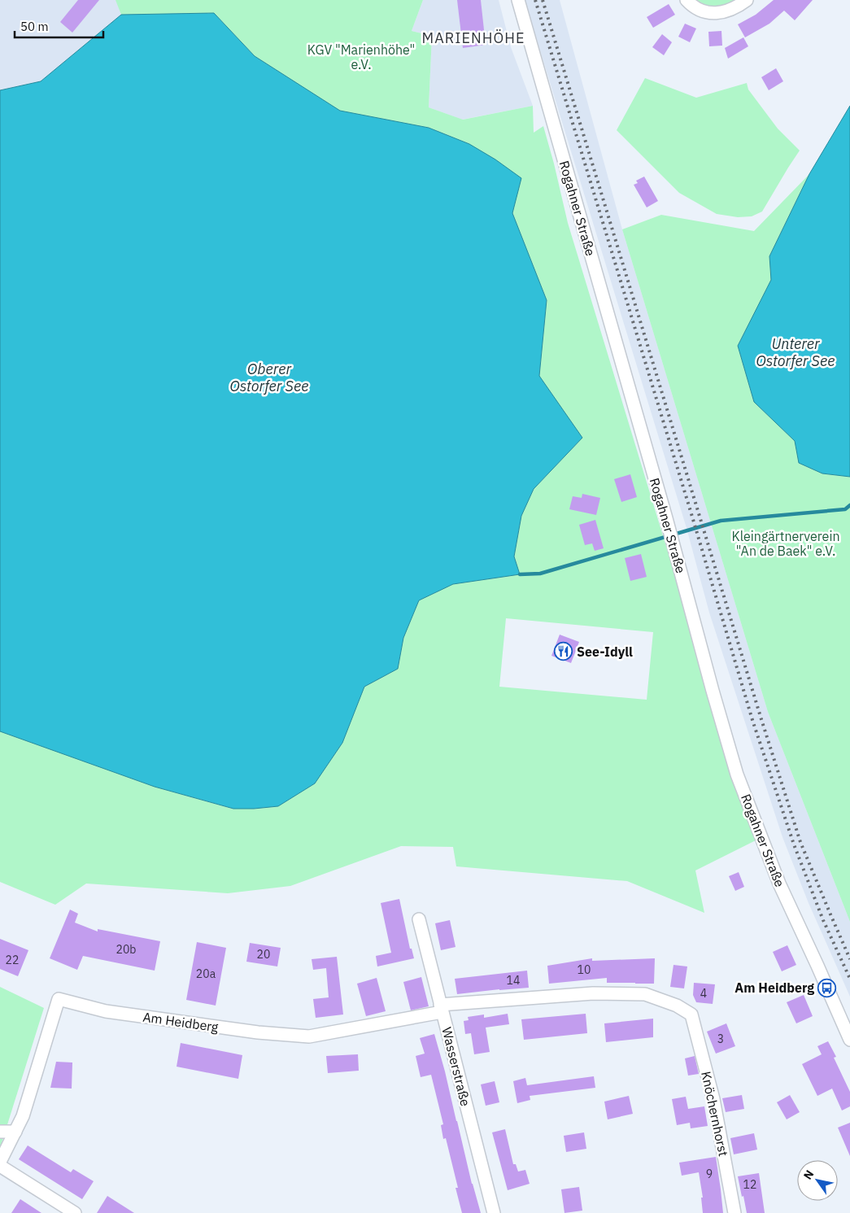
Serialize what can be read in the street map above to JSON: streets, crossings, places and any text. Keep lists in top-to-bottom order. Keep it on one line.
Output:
{"streets":{"street":["Rogahner Straße","Am Heidberg","Wasserstraße","Knöchernhorst"]},"crossings":[["Am Heidberg","Wasserstraße"],["Am Heidberg","Knöchernhorst"]],"districts":["MARIENHÖHE"],"water":["Unterer Ostorfer See","Oberer Ostorfer See"],"parks":["KGV \"Marienhöhe\" e.V.","Kleingärtnerverein \"An de Baek\" e.V."],"places":{"restaurant":["See-Idyll"],"bus stop":["Am Heidberg"]},"house_numbers":["20b","20","22","10","20a","14","4","3","9","12"],"scale_bar":"50 m","north":"top left"}
